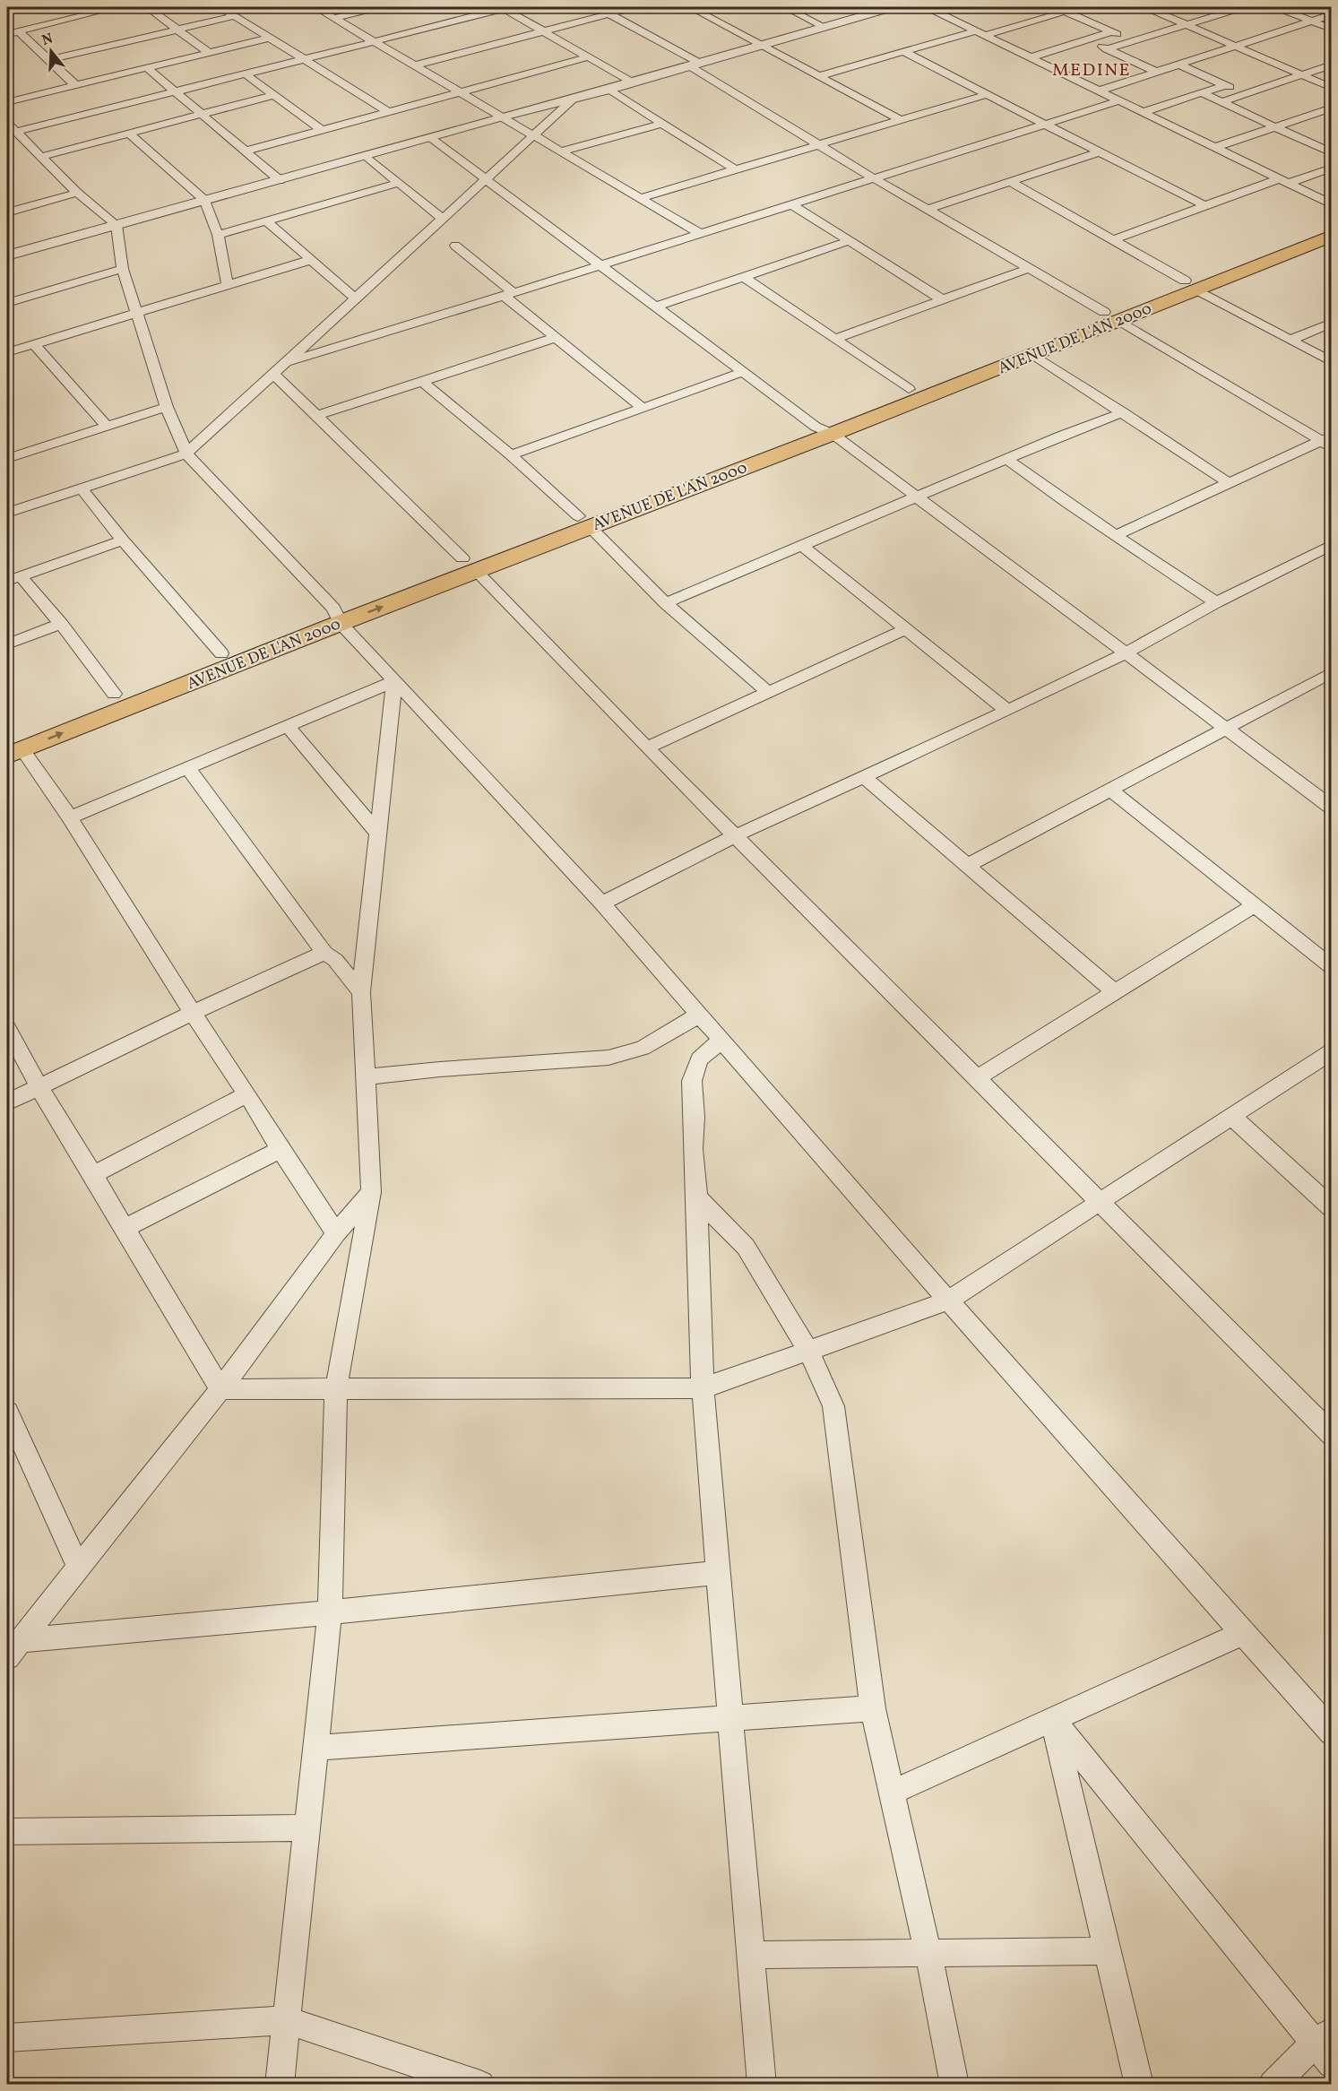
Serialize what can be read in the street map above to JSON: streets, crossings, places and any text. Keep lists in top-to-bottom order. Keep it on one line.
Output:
{"streets":{"main road":["AVENUE DE L'AN 2000"]},"districts":["MEDINE"],"north":"top"}
